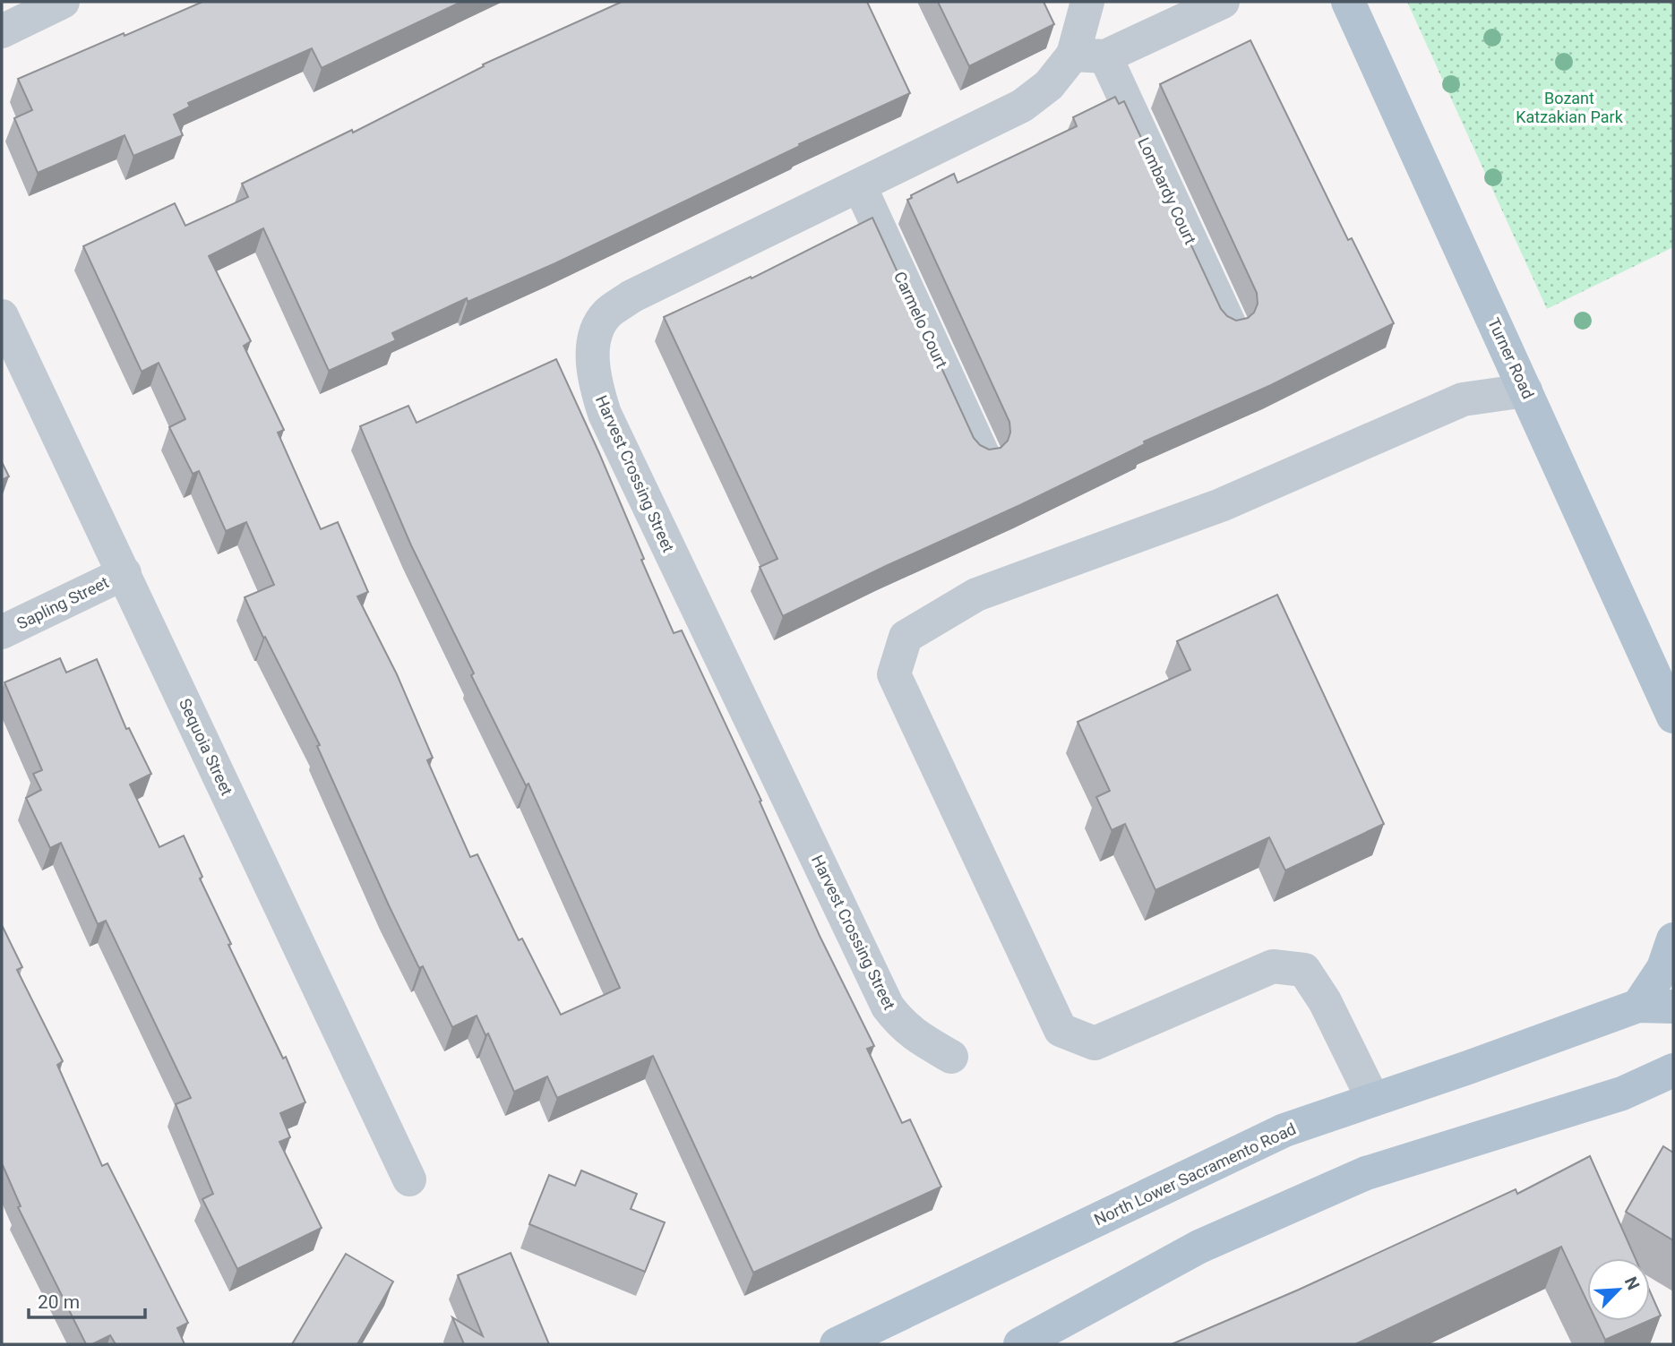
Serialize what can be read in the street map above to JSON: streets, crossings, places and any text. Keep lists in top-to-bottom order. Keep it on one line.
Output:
{"streets":{"main road":["Turner Road","North Lower Sacramento Road"],"street":["Lombardy Court","Carmelo Court","Harvest Crossing Street","Sapling Street","Sequoia Street"]},"crossings":[["Lombardy Court","Harvest Crossing Street"],["Carmelo Court","Harvest Crossing Street"],["Sapling Street","Sequoia Street"]],"parks":["Bozant Katzakian Park"],"scale_bar":"20 m","north":"top right"}
